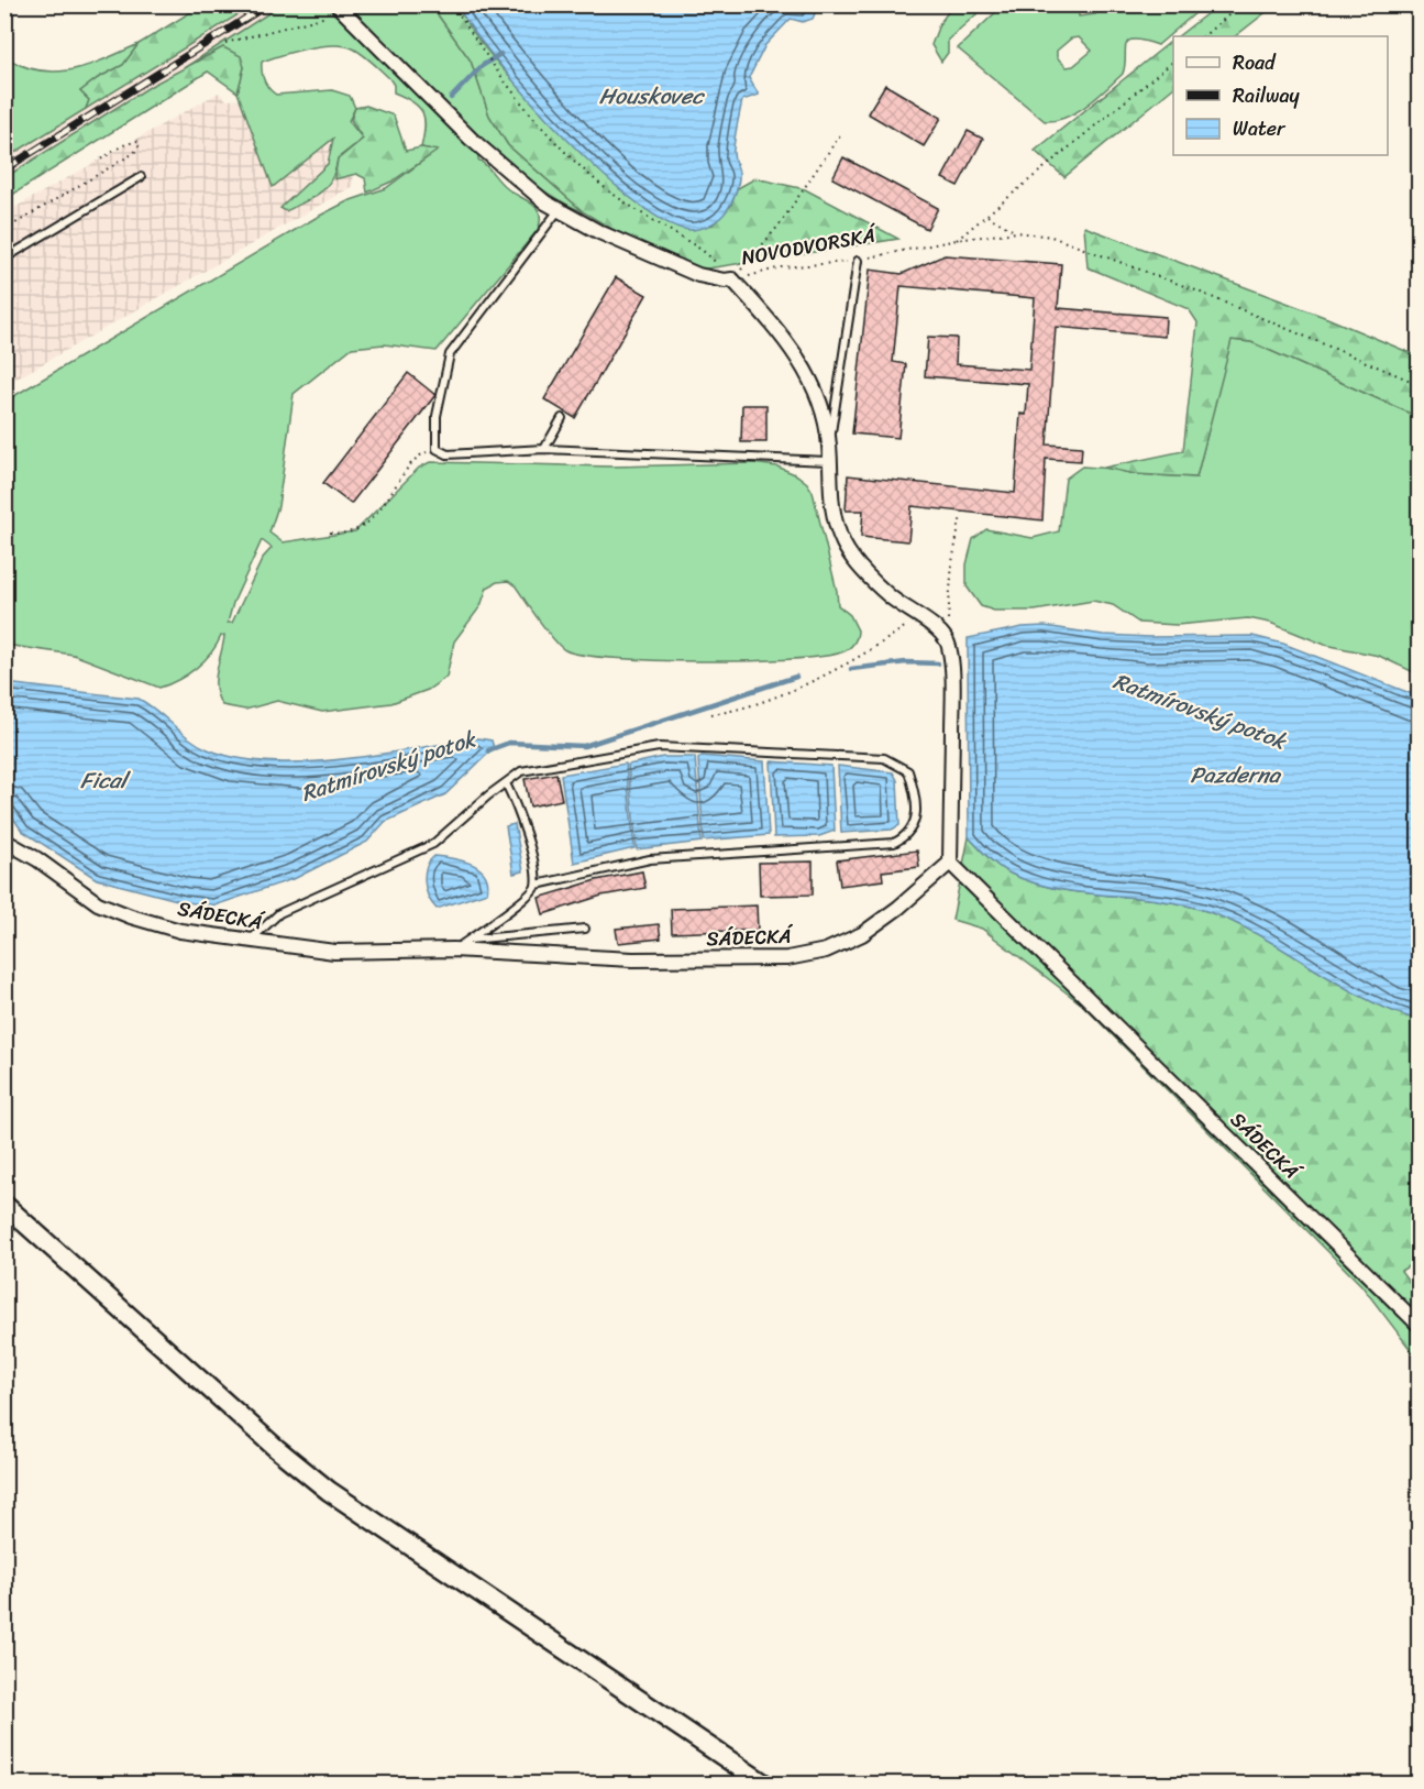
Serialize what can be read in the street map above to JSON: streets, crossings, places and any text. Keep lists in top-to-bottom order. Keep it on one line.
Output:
{"streets":{"street":["NOVODVORSKÁ","SÁDECKÁ"]},"water":["Houskovec","Ratmírovský potok","Pazderna","Fical"],"legend":["Road","Railway","Water"]}
